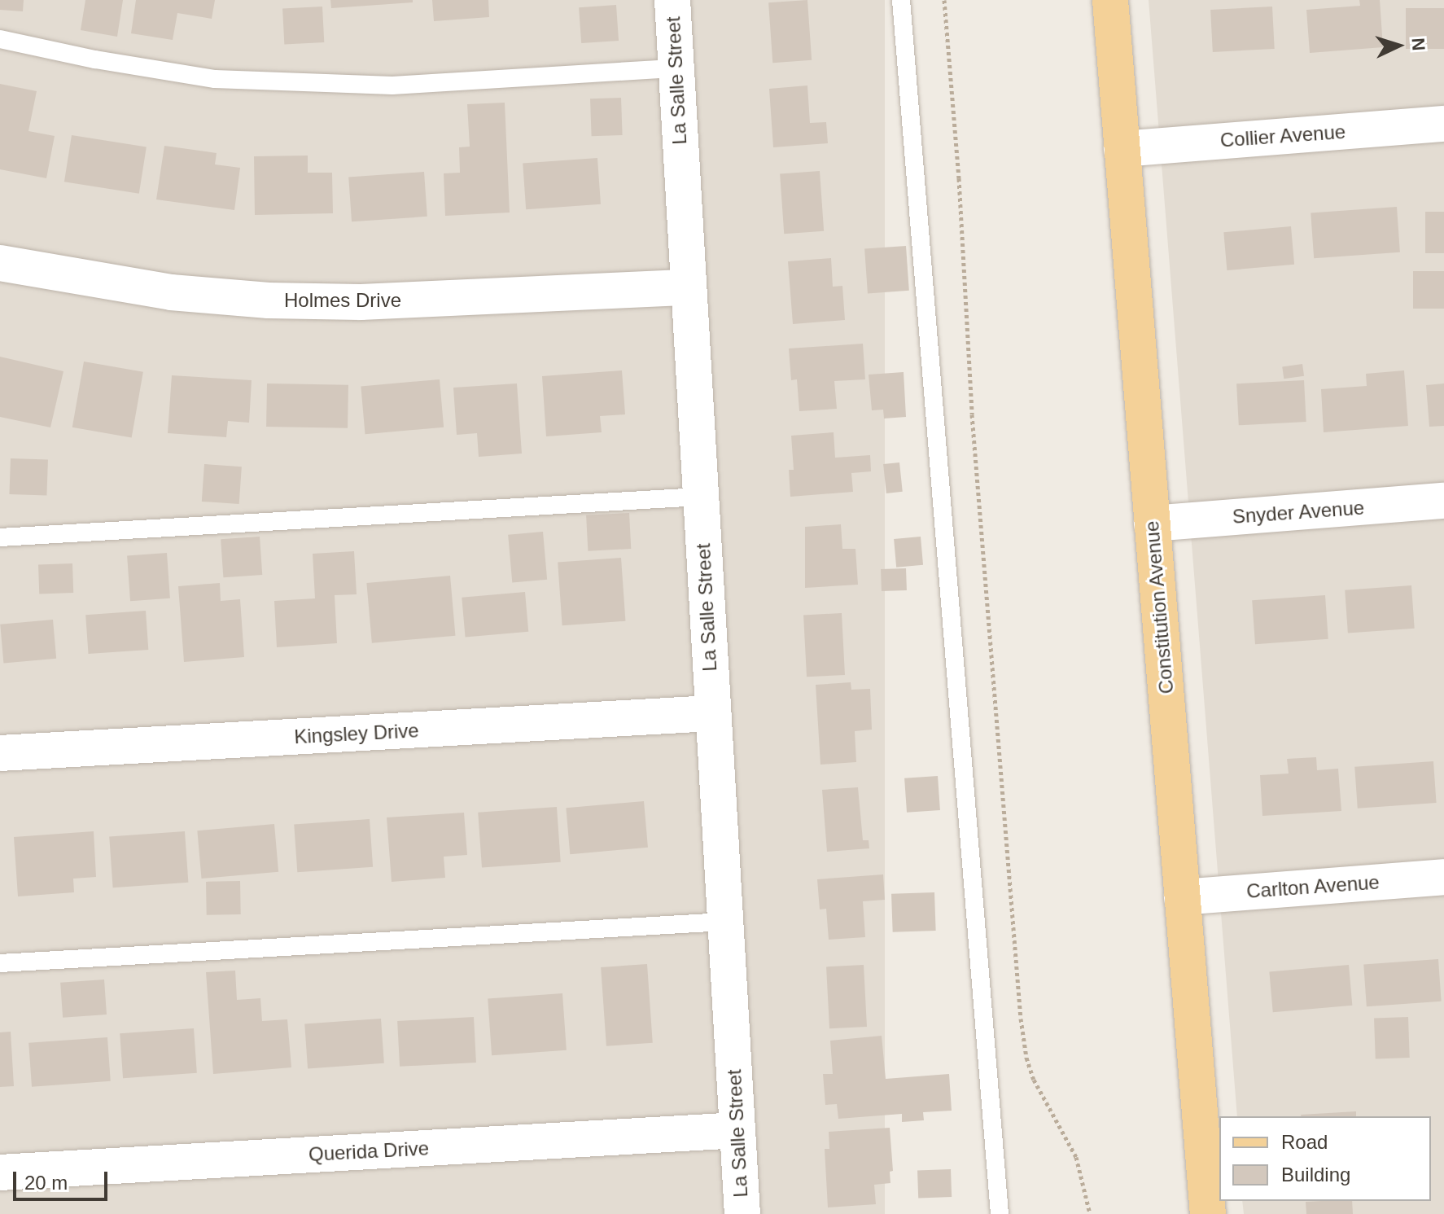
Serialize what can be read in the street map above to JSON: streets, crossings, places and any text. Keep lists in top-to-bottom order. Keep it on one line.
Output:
{"streets":{"main road":["Constitution Avenue"],"street":["La Salle Street","Collier Avenue","Holmes Drive","Snyder Avenue","Kingsley Drive","Carlton Avenue","Querida Drive"]},"crossings":[["La Salle Street","Holmes Drive"],["La Salle Street","Kingsley Drive"],["La Salle Street","Querida Drive"],["Collier Avenue","Constitution Avenue"],["Snyder Avenue","Constitution Avenue"],["Constitution Avenue","Carlton Avenue"]],"legend":["Road","Building"],"scale_bar":"20 m","north":"right"}
